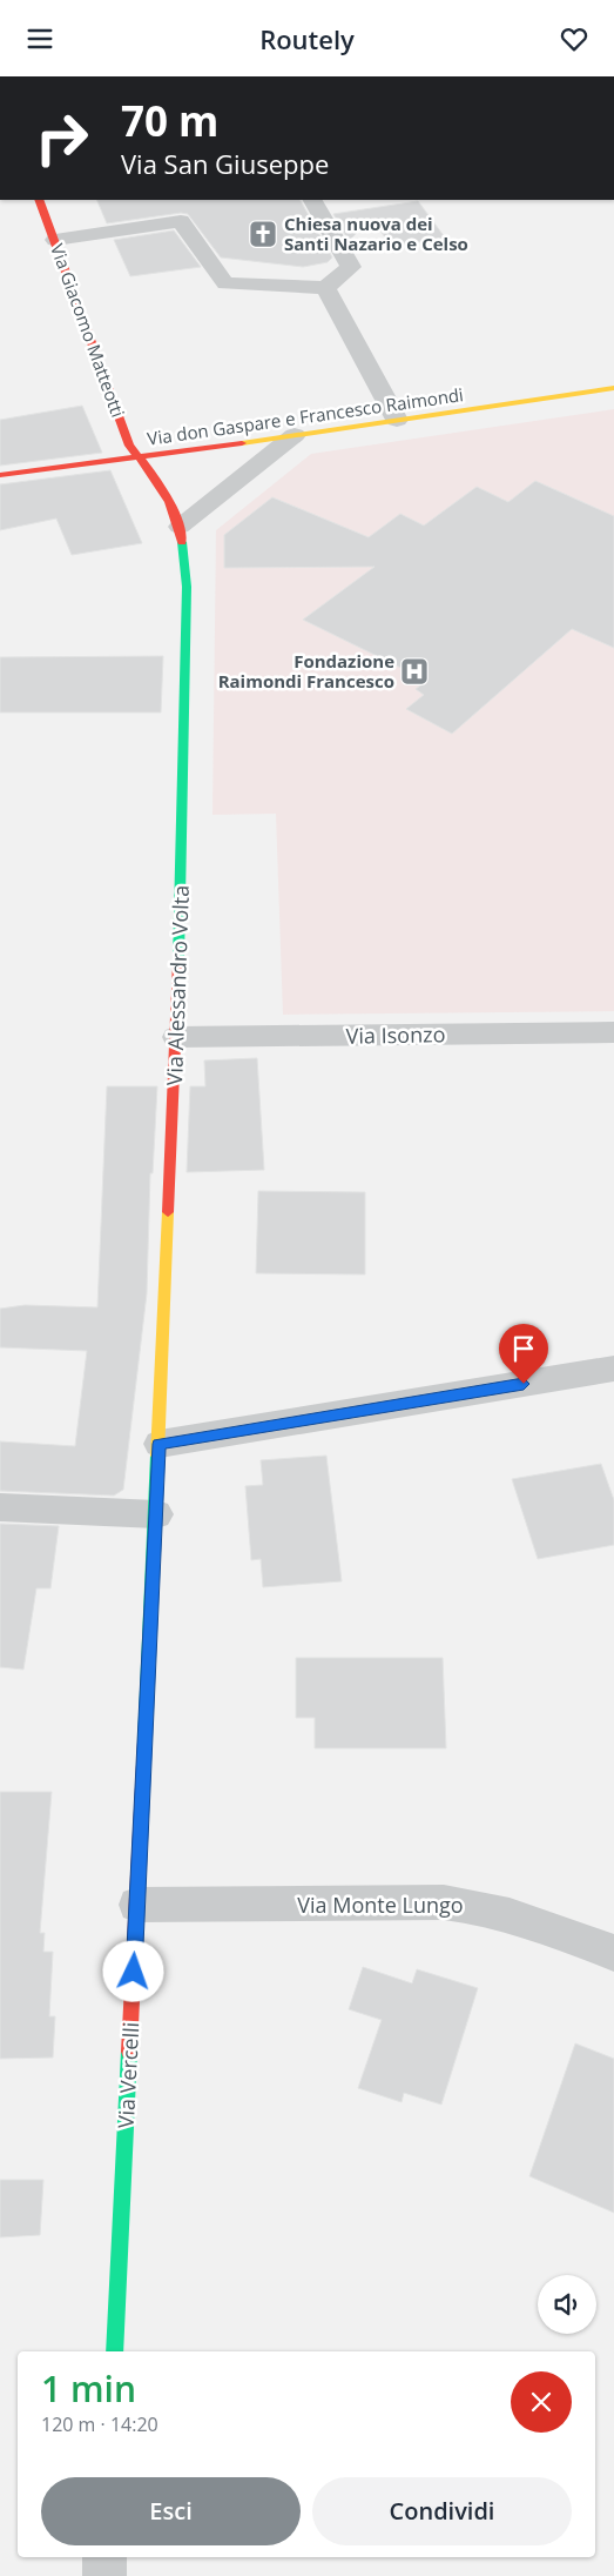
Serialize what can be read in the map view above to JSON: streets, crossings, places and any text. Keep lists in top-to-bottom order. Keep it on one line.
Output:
{"streets":{"street":["Via Giacomo Matteotti","Via don Gaspare e Francesco Raimondi","Via Alessandro Volta","Via Isonzo","Via Monte Lungo","Via Vercelli"]},"crossings":[["Via Giacomo Matteotti","Via don Gaspare e Francesco Raimondi"],["Via Giacomo Matteotti","Via Alessandro Volta"],["Via don Gaspare e Francesco Raimondi","Via Alessandro Volta"],["Via Alessandro Volta","Via Isonzo"],["Via Alessandro Volta","Via Vercelli"],["Via Monte Lungo","Via Vercelli"]],"places":{"church":["Chiesa nuova dei Santi Nazario e Celso"],"hospital":["Fondazione Raimondi Francesco"]},"page":{"header":"Routely","turn":["70 m","Via San Giuseppe"],"heading":["1 min","120 m · 14:20"],"buttons":["Esci","Condividi"]}}
